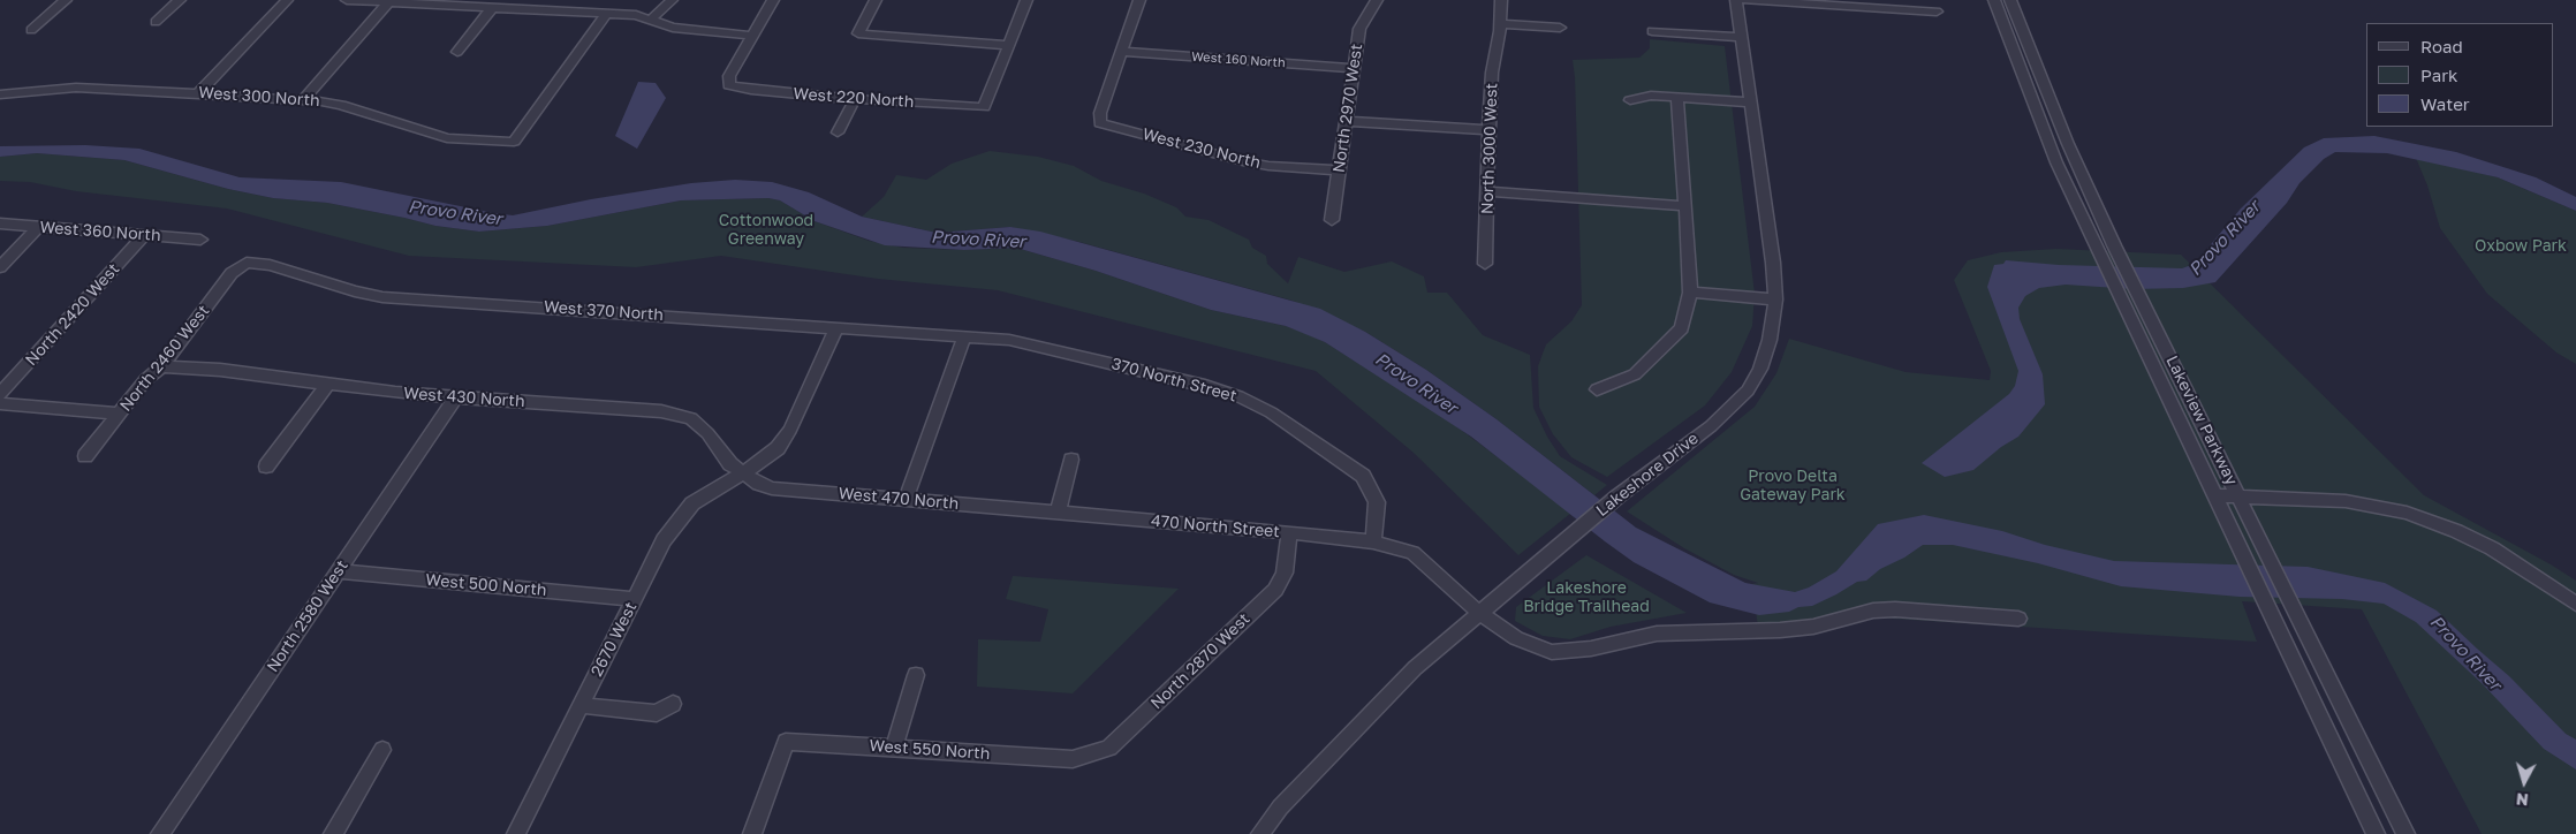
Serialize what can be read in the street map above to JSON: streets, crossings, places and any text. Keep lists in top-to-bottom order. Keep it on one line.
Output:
{"streets":{"street":["West 160 North","West 300 North","West 220 North","North 2970 West","West 230 North","North 3000 West","West 360 North","West 370 North","North 2420 West","North 2460 West","370 North Street","West 430 North","Lakeview Parkway","Lakeshore Drive","West 470 North","470 North Street","West 500 North","North 2580 West","2670 West","North 2870 West","West 550 North"]},"crossings":[["West 160 North","North 2970 West"],["West 160 North","West 230 North"],["North 2970 West","West 230 North"],["West 360 North","North 2420 West"],["West 370 North","North 2460 West"],["West 370 North","370 North Street"],["West 370 North","2670 West"],["North 2460 West","West 430 North"],["370 North Street","470 North Street"],["West 430 North","West 470 North"],["West 430 North","North 2580 West"],["West 430 North","2670 West"],["West 470 North","470 North Street"],["West 470 North","2670 West"],["470 North Street","North 2870 West"],["West 500 North","North 2580 West"],["West 500 North","2670 West"],["North 2870 West","West 550 North"]],"water":["Provo River"],"parks":["Cottonwood Greenway","Oxbow Park","Provo Delta Gateway Park","Lakeshore Bridge Trailhead"],"legend":["Road","Park","Water"],"north":"bottom"}
